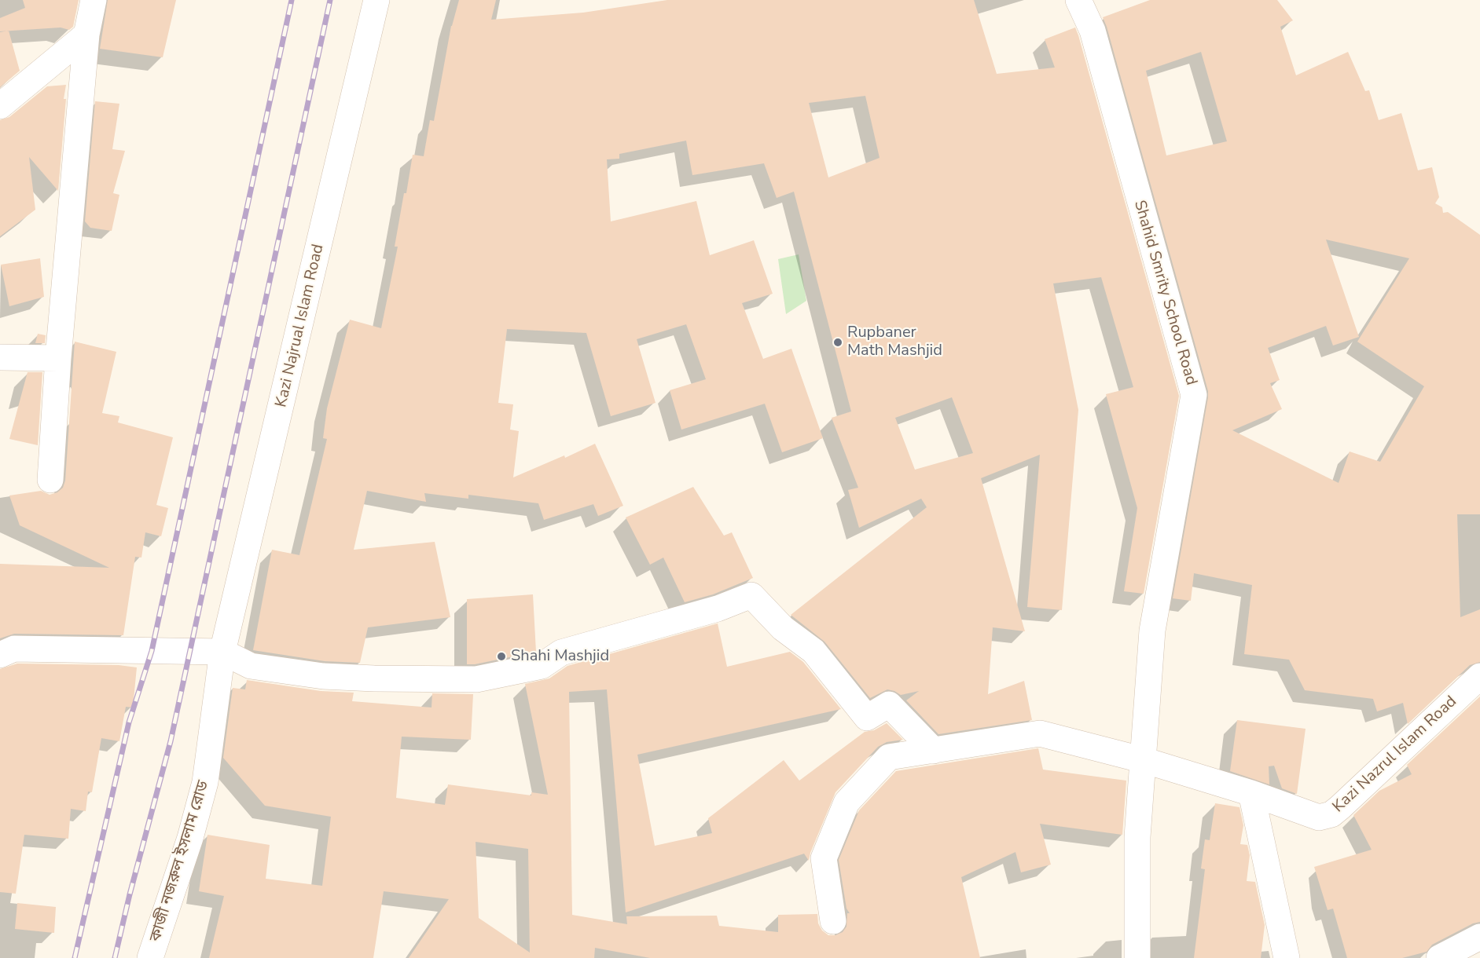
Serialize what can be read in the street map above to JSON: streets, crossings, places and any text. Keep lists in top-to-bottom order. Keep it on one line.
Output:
{"streets":{"street":["Shahid Smrity School Road","Kazi Najrual Islam Road","Kazi Nazrul Islam Road","কাজী নজরুল ইসলাম রোড"]},"crossings":[["Shahid Smrity School Road","Kazi Nazrul Islam Road"],["Kazi Najrual Islam Road","কাজী নজরুল ইসলাম রোড"]],"places":["Rupbaner Math Mashjid","Shahi Mashjid"]}
